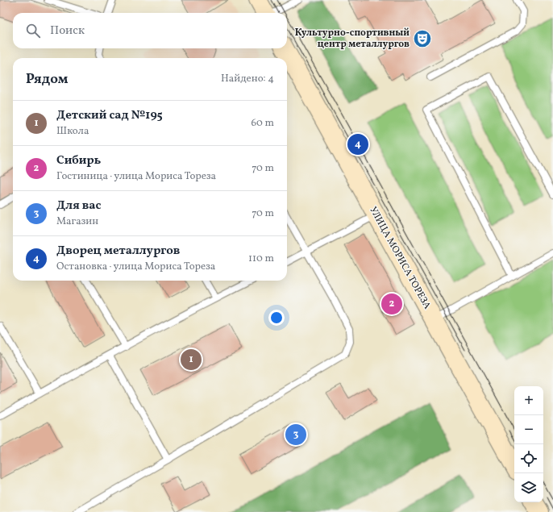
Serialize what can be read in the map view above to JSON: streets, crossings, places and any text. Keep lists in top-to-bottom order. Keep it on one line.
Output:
{"streets":{"street":["УЛИЦА МОРИСА ТОРЕЗА"]},"places":{"theatre":["Культурно-спортивный центр металлургов"]},"page":{"search":"Поиск","heading":["Рядом","Найдено: 4"],"list":[{"mark":"1","name":"Детский сад №195","note":"Школа","value":"60 m"},{"mark":"2","name":"Сибирь","note":"Гостиница · улица Мориса Тореза","value":"70 m"},{"mark":"3","name":"Для вас","note":"Магазин","value":"70 m"},{"mark":"4","name":"Дворец металлургов","note":"Остановка · улица Мориса Тореза","value":"110 m"}],"pins":["4","2","1","3"],"map_buttons":["+","−"]}}
